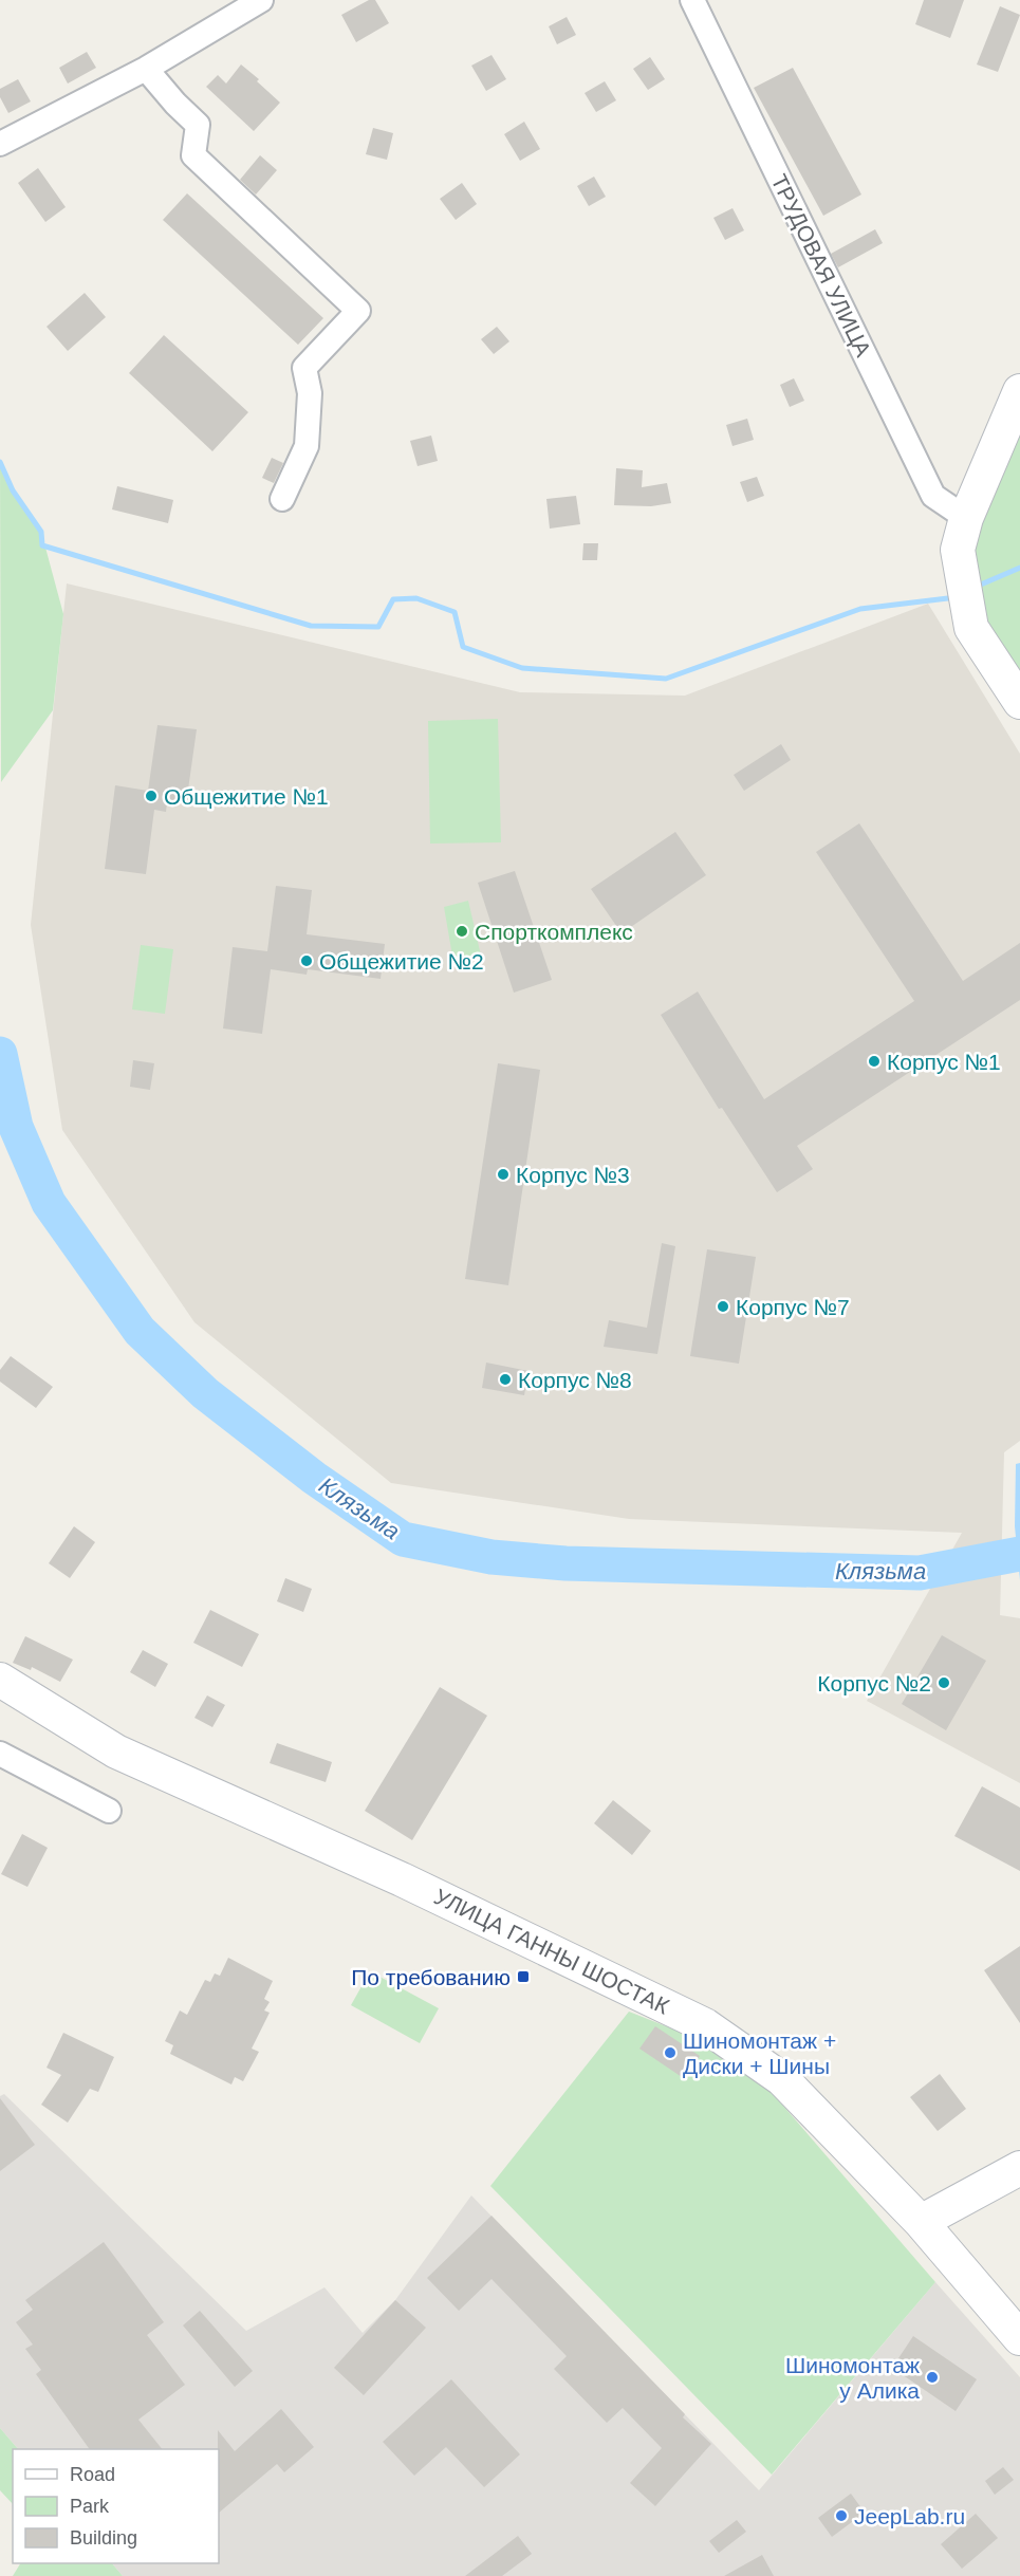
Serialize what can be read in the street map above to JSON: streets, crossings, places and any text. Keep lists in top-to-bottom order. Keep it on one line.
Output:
{"streets":{"main road":["УЛИЦА ГАННЫ ШОСТАК"],"street":["ТРУДОВАЯ УЛИЦА"]},"water":["Клязьма"],"places":{"other":["Общежитие №1","Спорткомплекс","Общежитие №2","Корпус №1","Корпус №3","Корпус №7","Корпус №8","Корпус №2","Шиномонтаж + Диски + Шины","Шиномонтаж у Алика","JeepLab.ru"],"transit":["По требованию"]},"legend":["Road","Park","Building"]}
